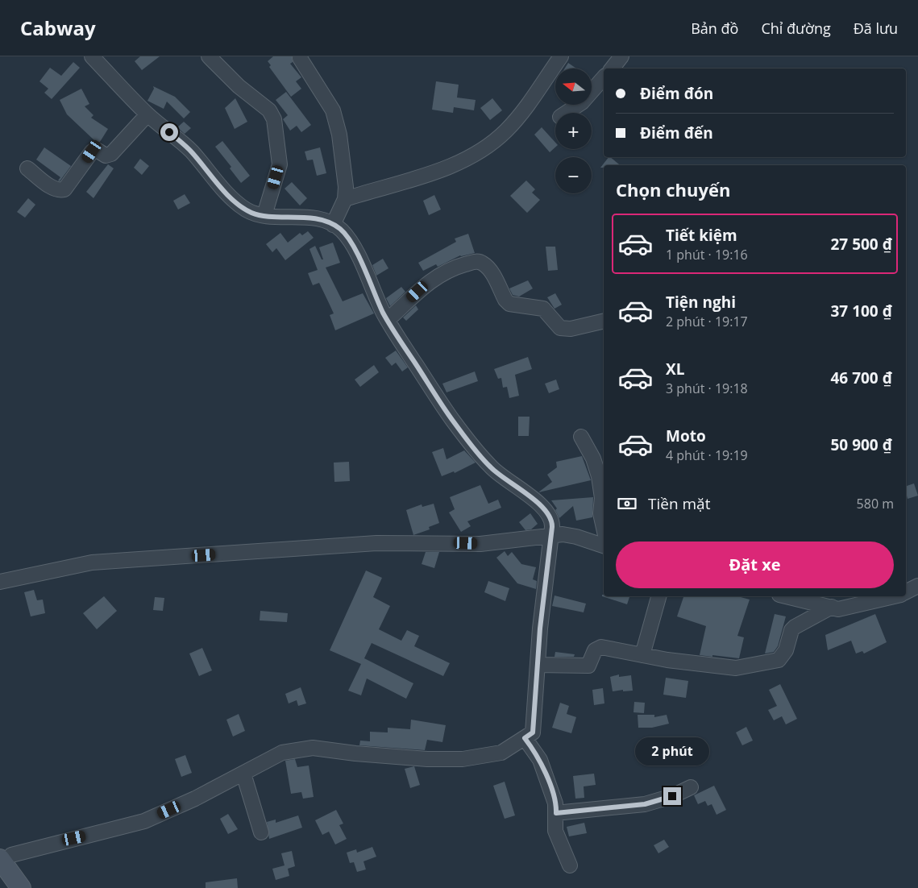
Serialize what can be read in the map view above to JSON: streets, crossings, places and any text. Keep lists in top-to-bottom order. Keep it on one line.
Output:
{"north":"left","page":{"header":"Cabway","nav":["Bản đồ","Chỉ đường","Đã lưu"],"map_buttons":["+","−"],"banner":["Điểm đón","Điểm đến"],"heading":"Chọn chuyến","list":[{"name":"Tiết kiệm","note":"1 phút · 19:16","value":"27 500 ₫"},{"name":"Tiện nghi","note":"2 phút · 19:17","value":"37 100 ₫"},{"name":"XL","note":"3 phút · 19:18","value":"46 700 ₫"},{"name":"Moto","note":"4 phút · 19:19","value":"50 900 ₫"}],"pay":["Tiền mặt","580 m"],"buttons":"Đặt xe","bubble":"2 phút"}}
